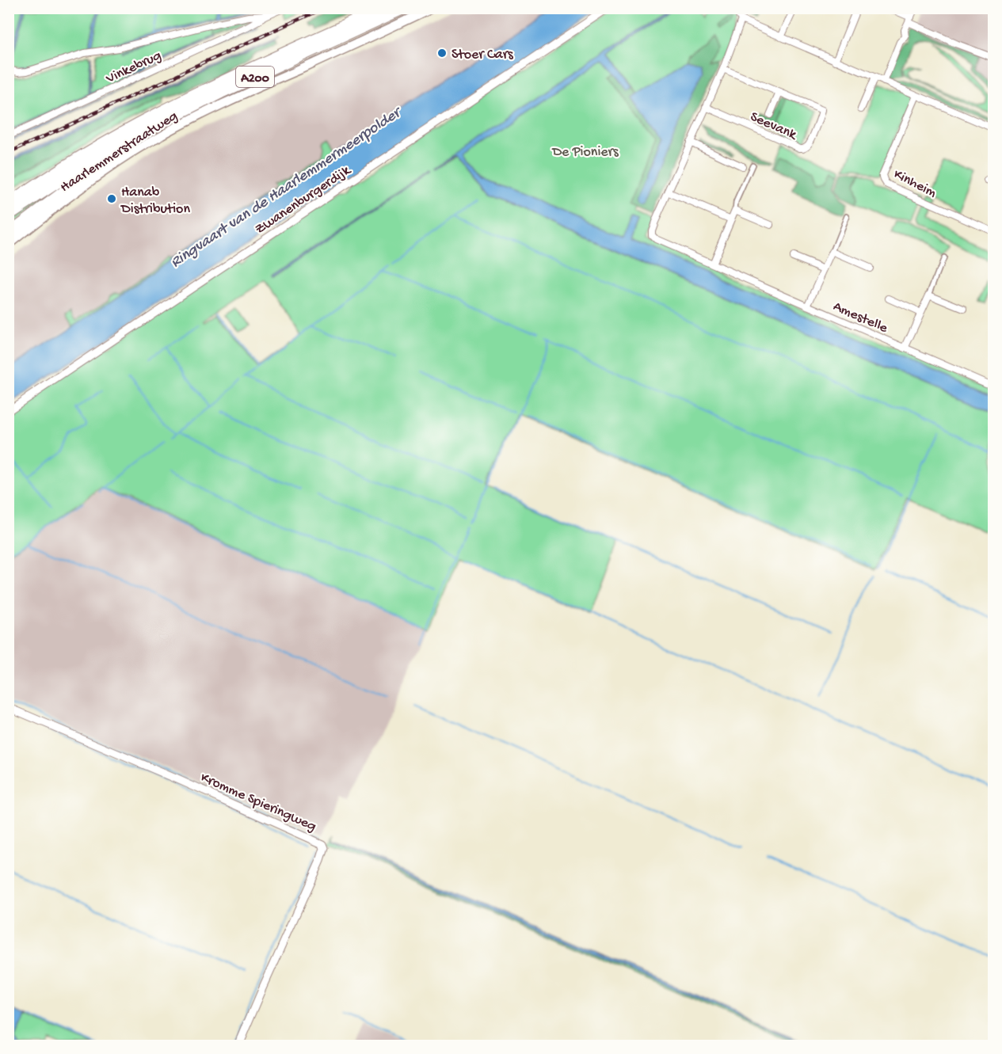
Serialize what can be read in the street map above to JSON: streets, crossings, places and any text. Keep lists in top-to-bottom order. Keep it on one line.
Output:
{"streets":{"highway":["A200"],"main road":["Haarlemmerstraatweg"],"street":["Vinkebrug","Seevank","Kinheim","Zwanenburgerdijk","Amestelle","Kromme Spieringweg"]},"water":["Ringvaart van de Haarlemmermeerpolder"],"parks":["De Pioniers"],"places":["Stoer Cars","Hanab Distribution"]}
